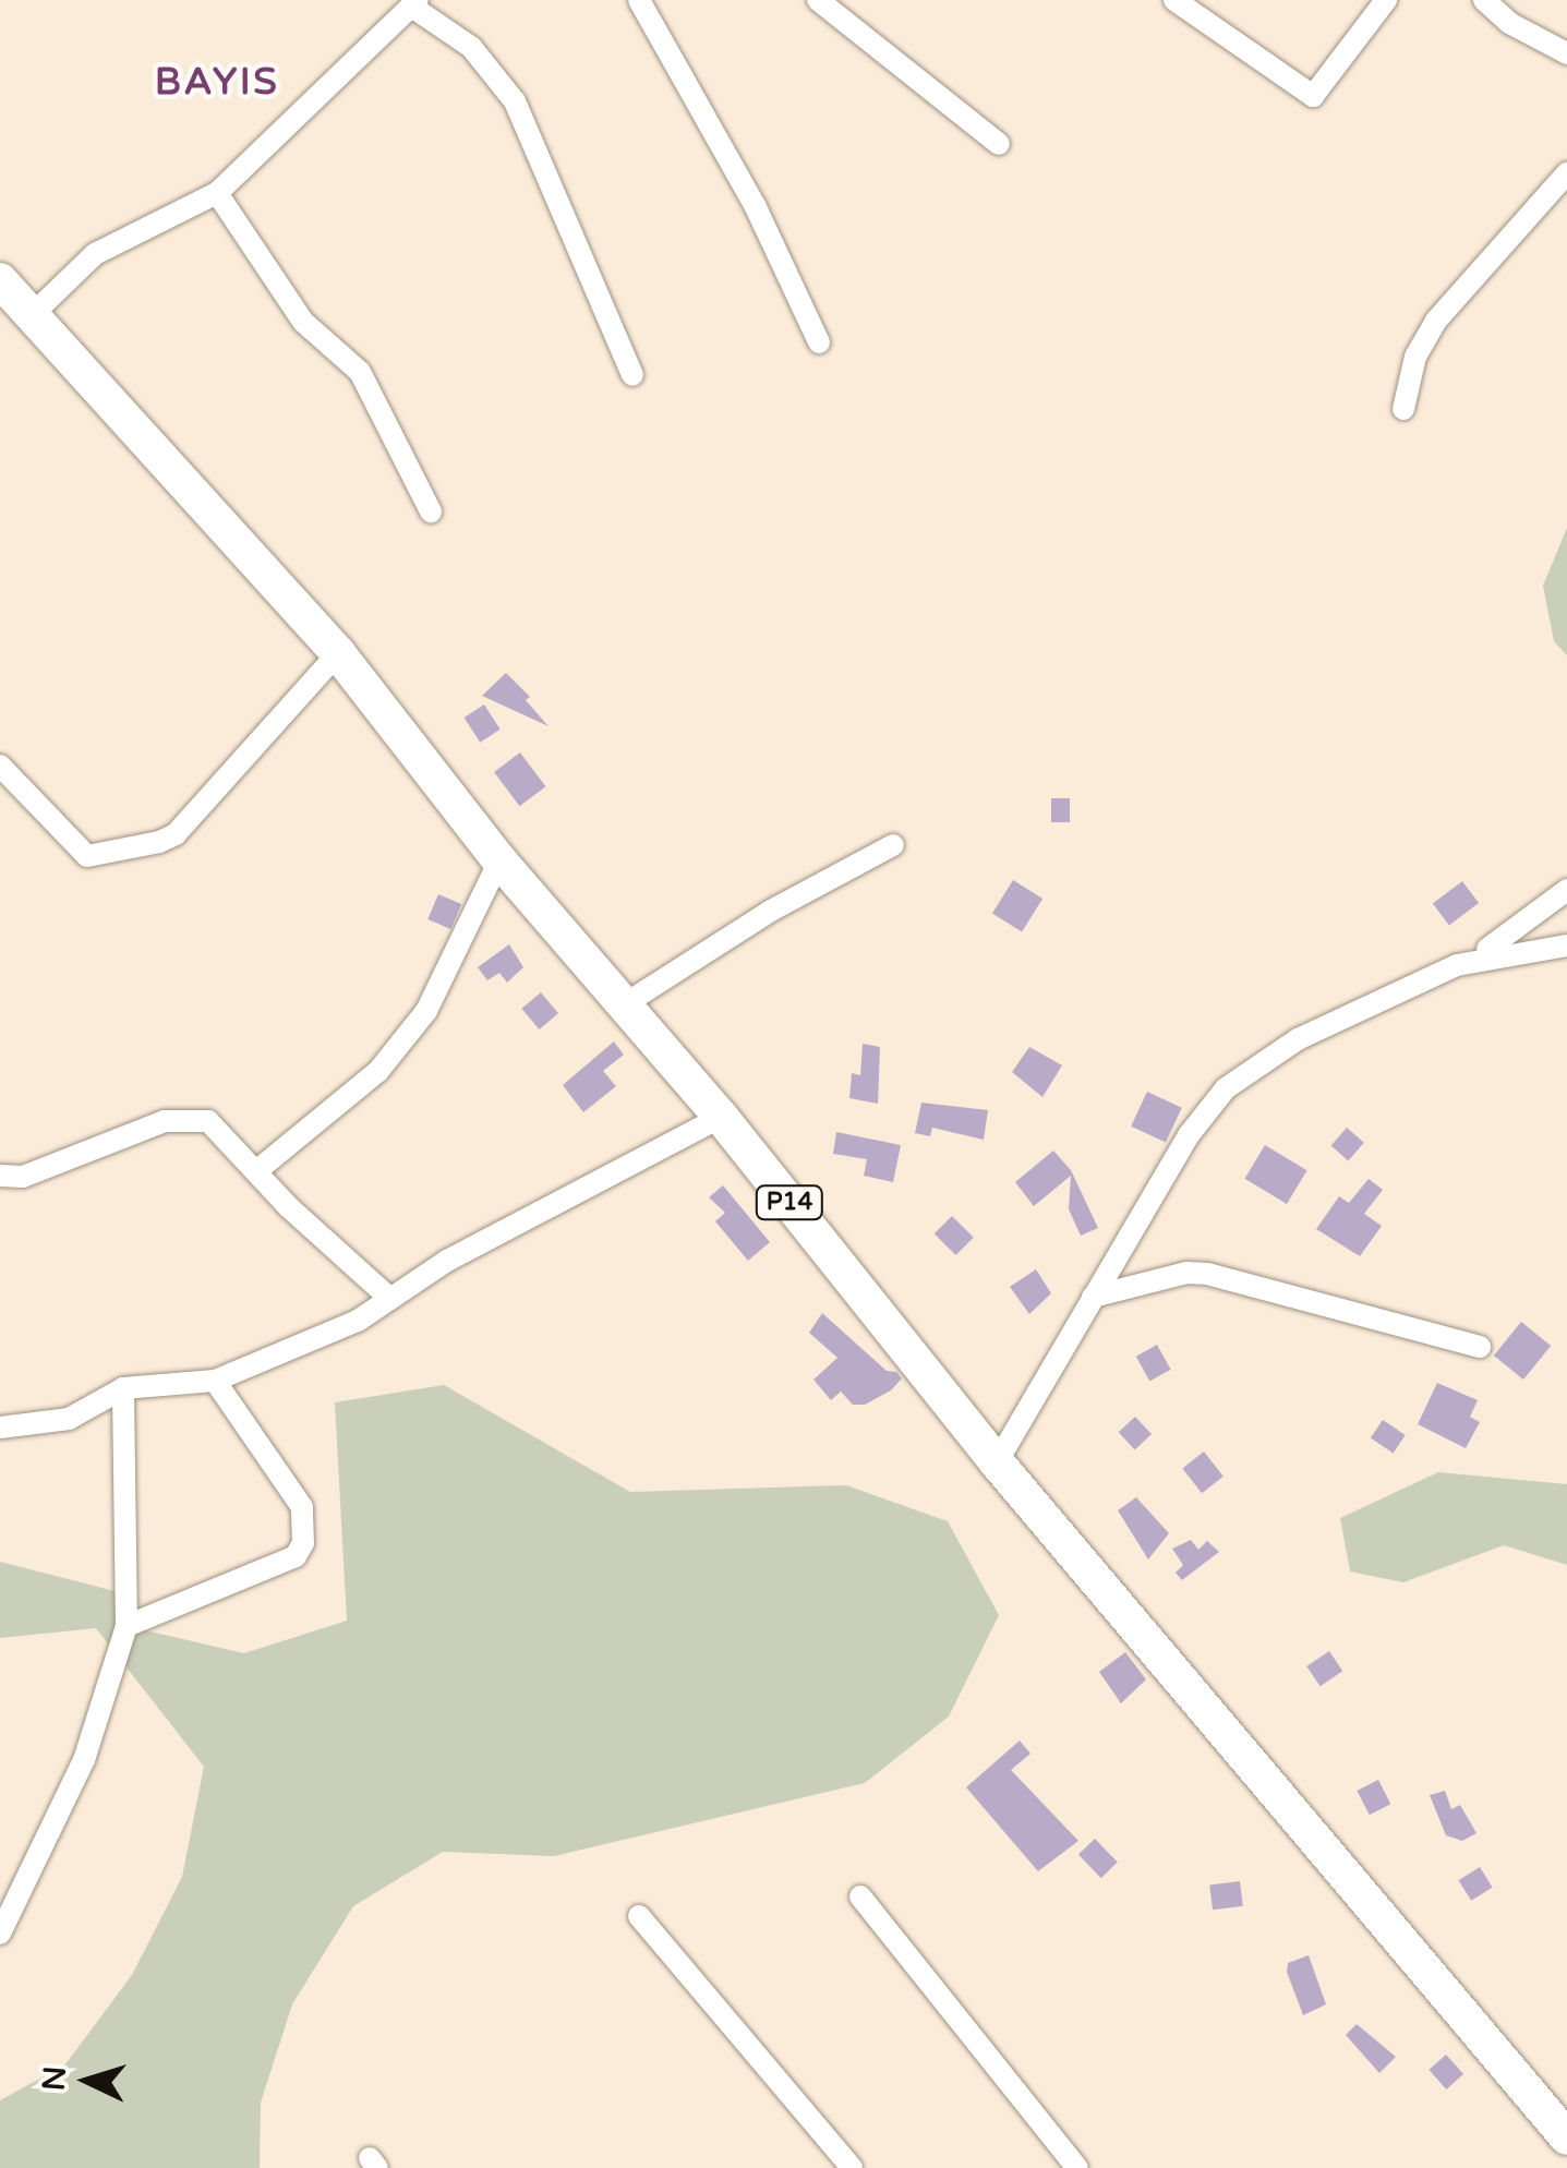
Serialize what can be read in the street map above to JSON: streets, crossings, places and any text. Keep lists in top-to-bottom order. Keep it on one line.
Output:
{"streets":{"main road":["P14"]},"districts":["BAYIS"],"north":"left"}
